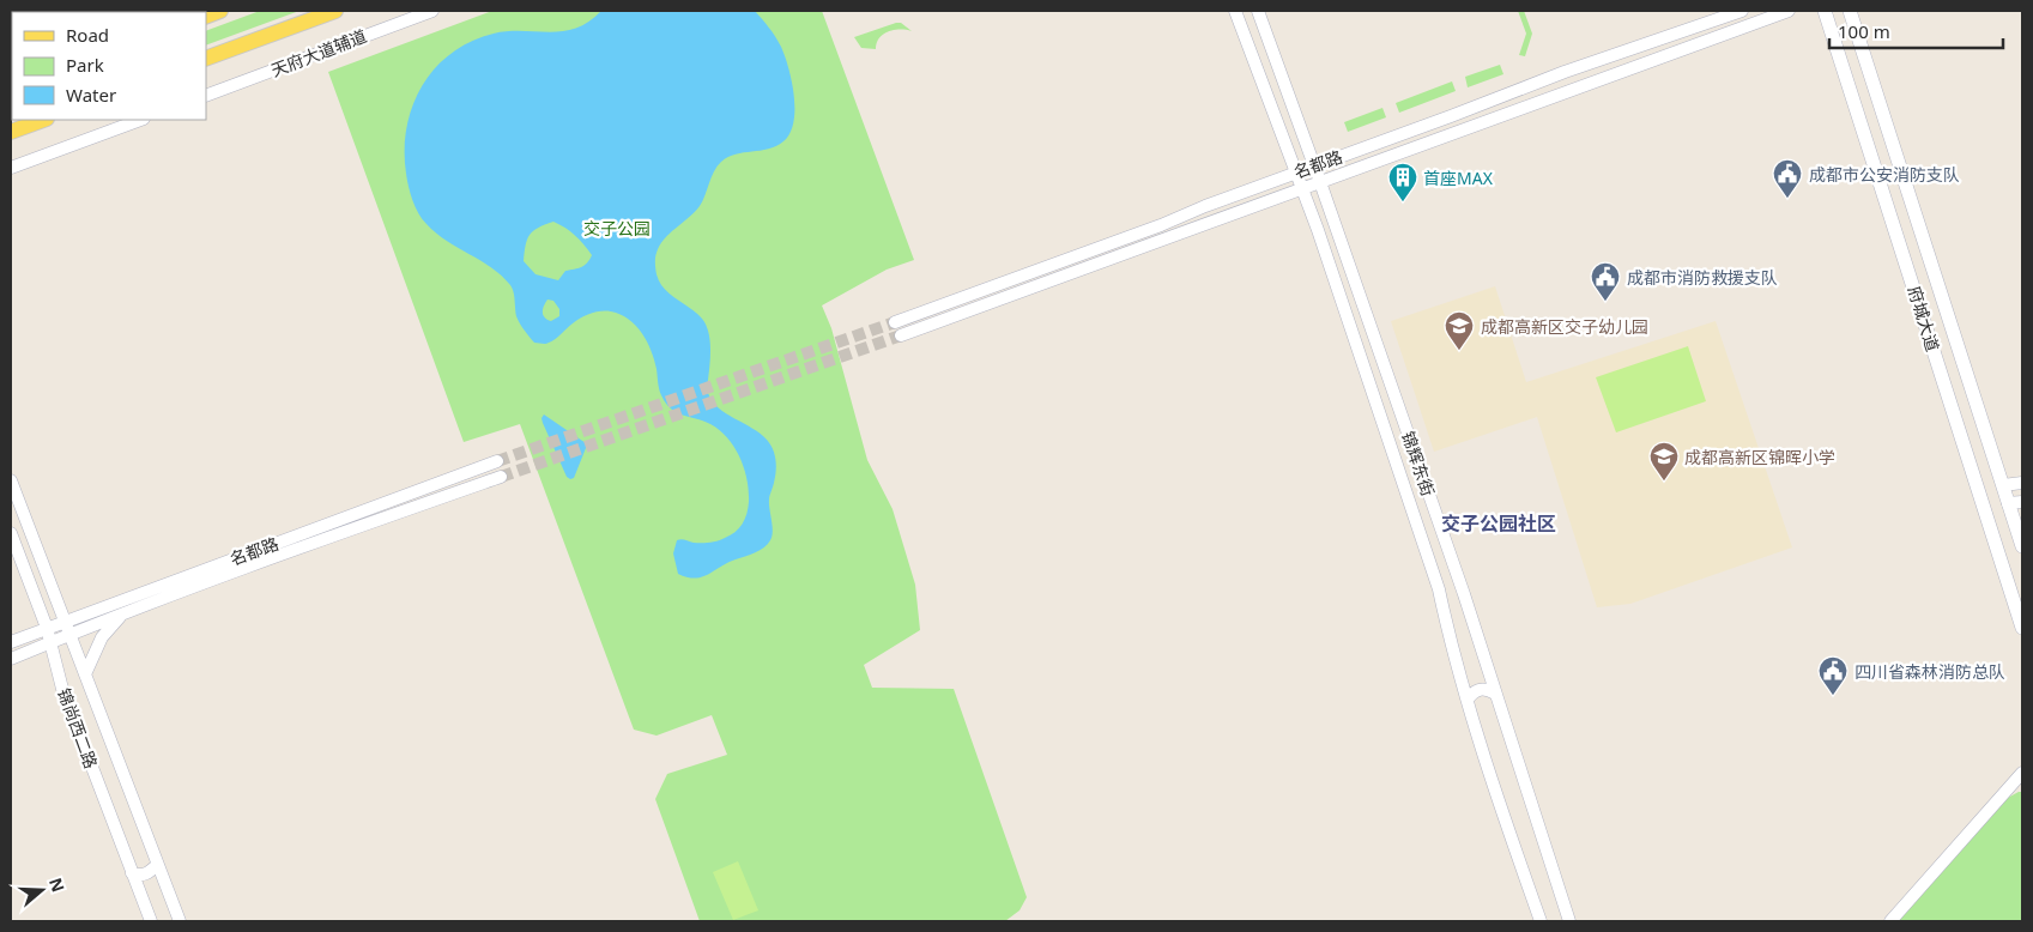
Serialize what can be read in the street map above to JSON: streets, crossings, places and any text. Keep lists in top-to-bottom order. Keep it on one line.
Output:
{"streets":{"main road":["府城大道"],"street":["天府大道辅道","名都路","锦辉东街","锦尚西二路"]},"crossings":[["名都路","锦辉东街"],["名都路","锦尚西二路"]],"districts":["交子公园社区"],"parks":["交子公园"],"places":{"public building":["成都市公安消防支队","成都市消防救援支队","四川省森林消防总队"],"building":["首座MAX"],"school or university":["成都高新区交子幼儿园","成都高新区锦晖小学"]},"legend":["Road","Park","Water"],"scale_bar":"100 m","north":"right"}
